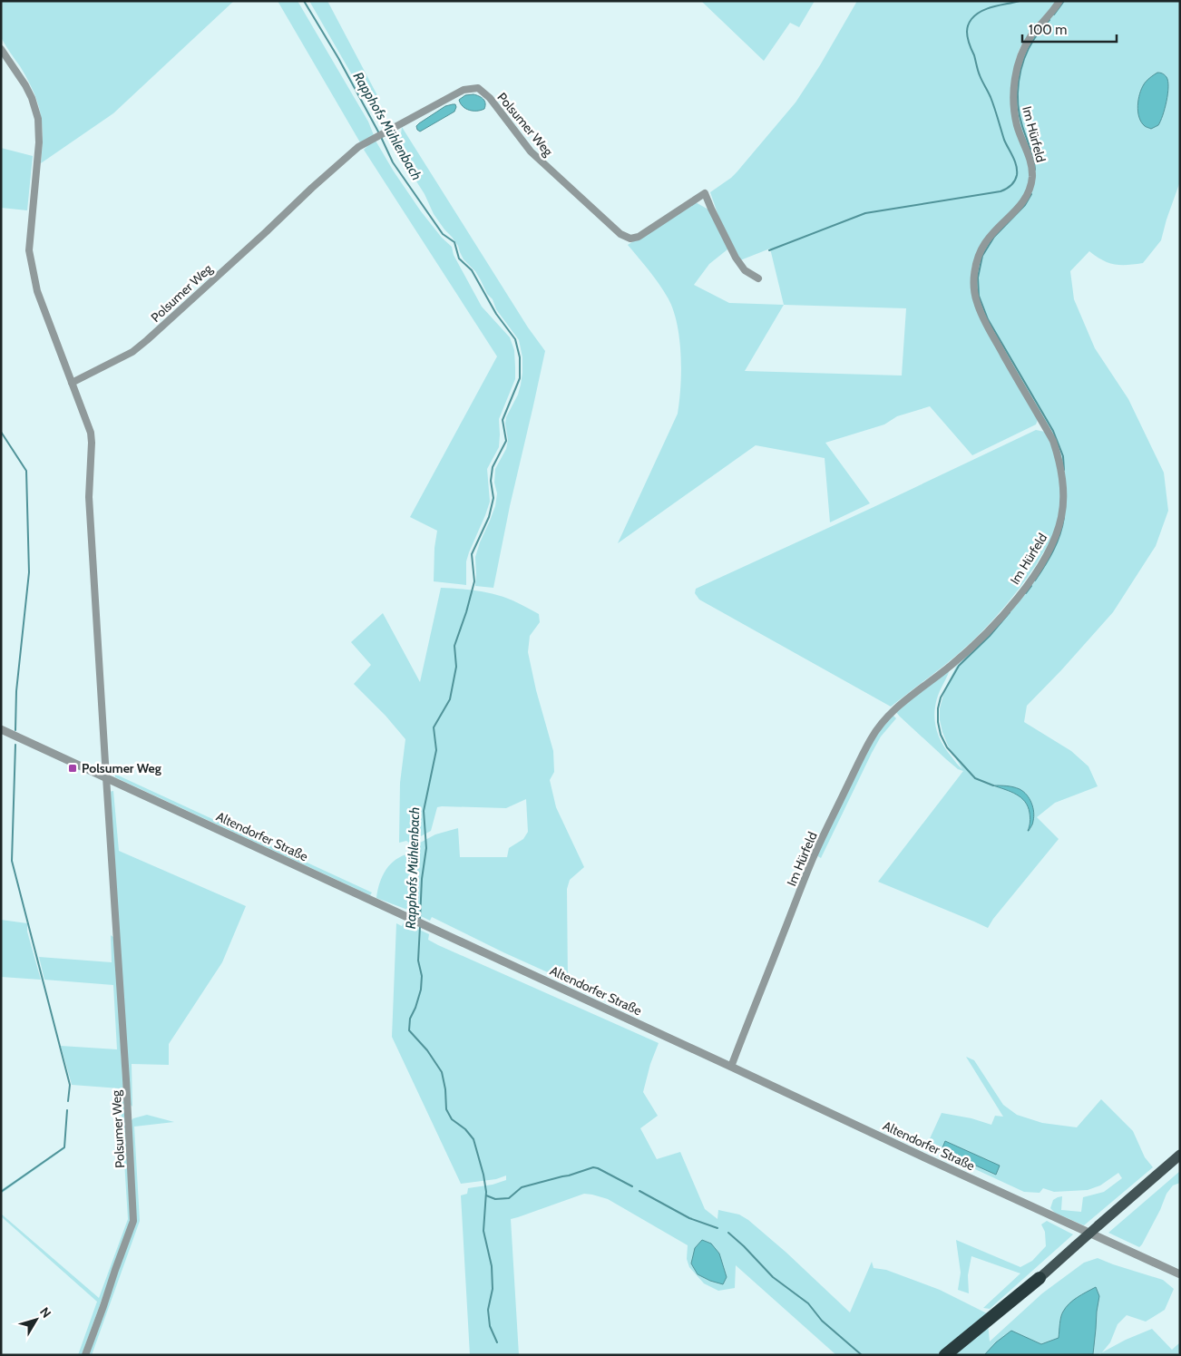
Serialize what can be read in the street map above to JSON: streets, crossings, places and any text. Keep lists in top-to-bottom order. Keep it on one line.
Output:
{"streets":{"street":["Polsumer Weg","Im Hürfeld","Altendorfer Straße"]},"crossings":[["Polsumer Weg","Altendorfer Straße"],["Im Hürfeld","Altendorfer Straße"]],"water":["Rapphofs Mühlenbach"],"places":{"transit":["Polsumer Weg"]},"scale_bar":"100 m","north":"top right"}
